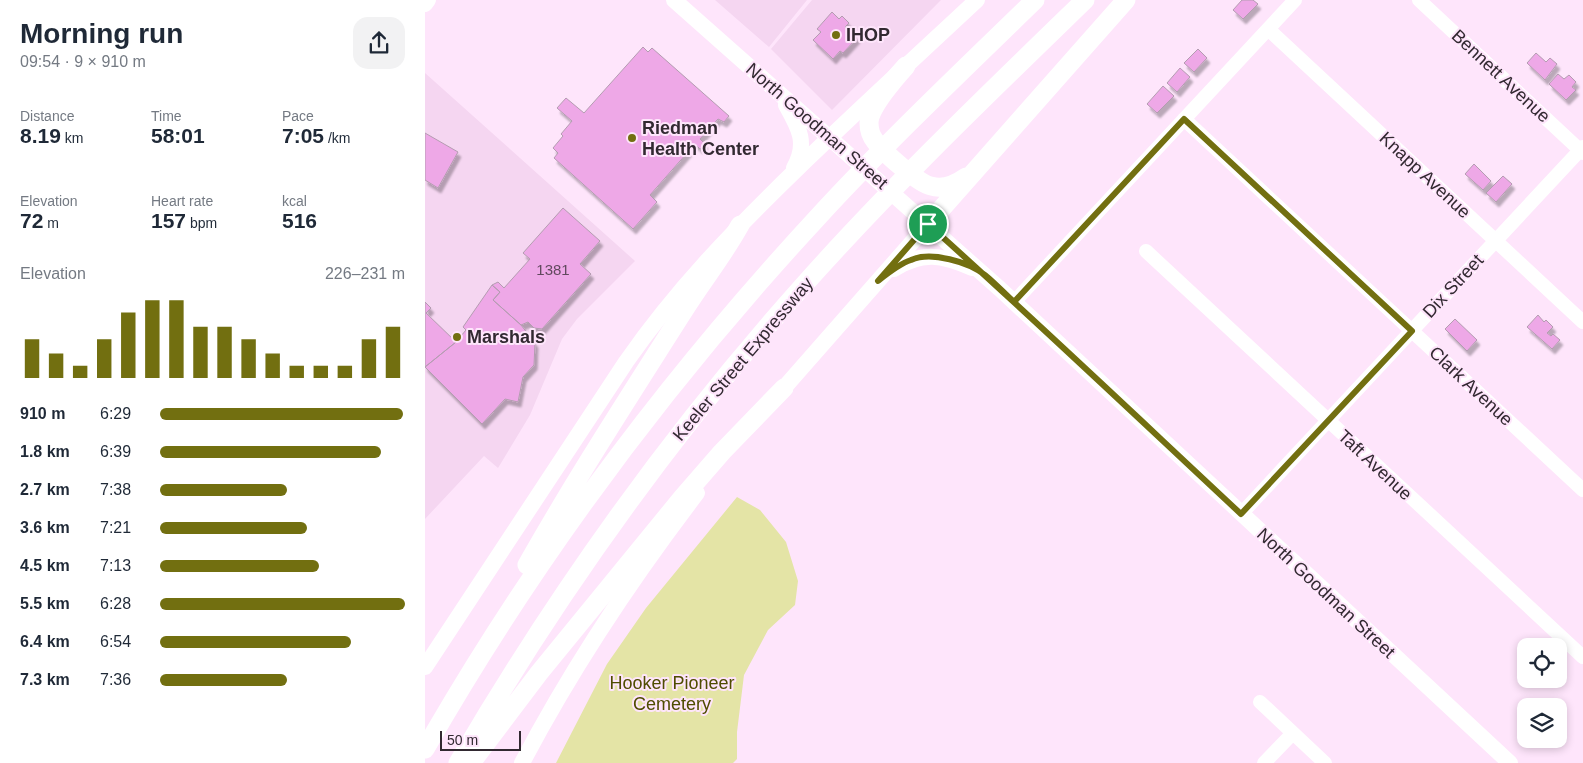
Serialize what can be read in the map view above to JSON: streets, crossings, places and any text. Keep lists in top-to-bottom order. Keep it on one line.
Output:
{"streets":{"highway":["Keeler Street Expressway"],"main road":["North Goodman Street"],"street":["Bennett Avenue","Knapp Avenue","Dix Street","Clark Avenue","Taft Avenue"]},"crossings":[["Bennett Avenue","Dix Street"],["North Goodman Street","Dix Street"],["Knapp Avenue","Dix Street"],["Dix Street","Clark Avenue"],["Dix Street","Taft Avenue"]],"parks":["Hooker Pioneer Cemetery"],"places":["IHOP","Riedman Health Center","Marshals"],"house_numbers":["1381"],"scale_bar":"50 m","page":{"heading":["Morning run","09:54 · 9 × 910 m"],"stats":[["Distance","8.19 km"],["Time","58:01"],["Pace","7:05 /km"],["Elevation","72 m"],["Heart rate","157 bpm"],["kcal","516"]],"chart":["Elevation","226–231 m"],"list":[{"name":"910 m","note":"6:29"},{"name":"1.8 km","note":"6:39"},{"name":"2.7 km","note":"7:38"},{"name":"3.6 km","note":"7:21"},{"name":"4.5 km","note":"7:13"},{"name":"5.5 km","note":"6:28"},{"name":"6.4 km","note":"6:54"},{"name":"7.3 km","note":"7:36"}],"scale":"50 m"}}
